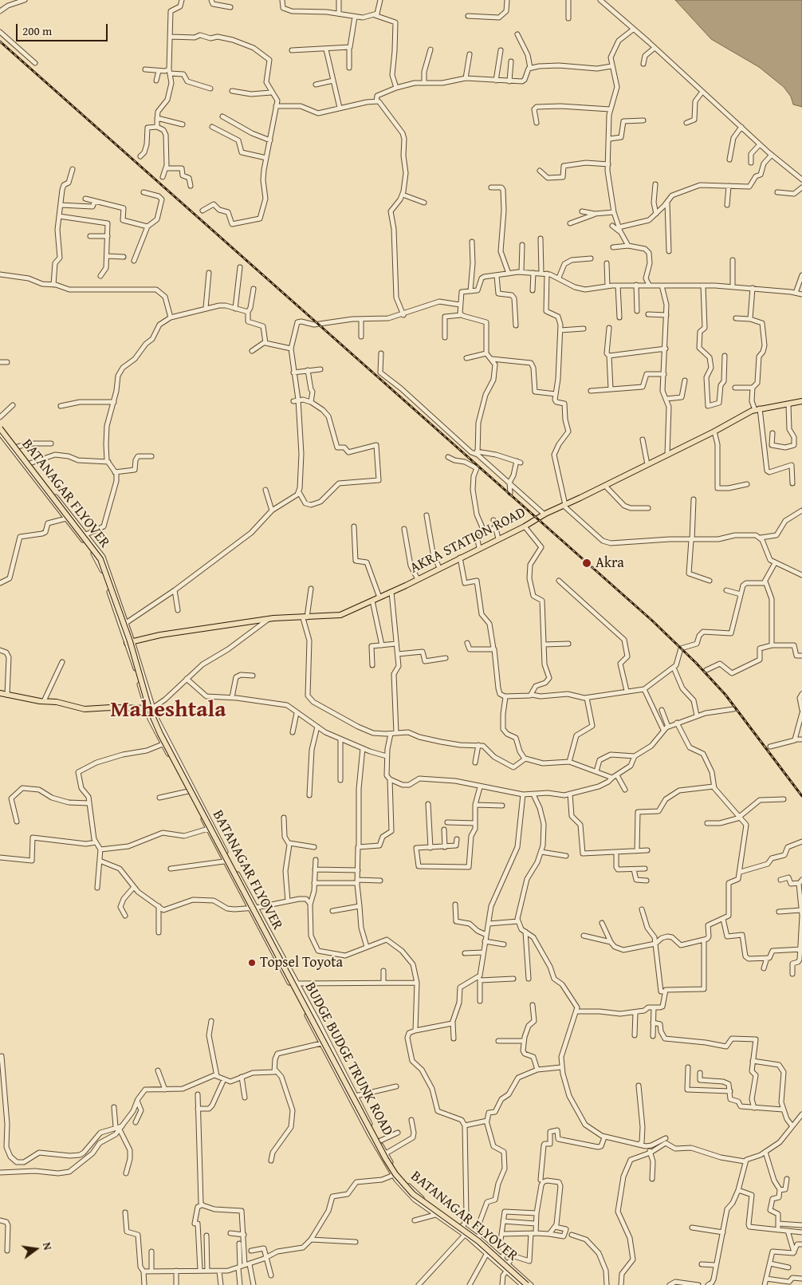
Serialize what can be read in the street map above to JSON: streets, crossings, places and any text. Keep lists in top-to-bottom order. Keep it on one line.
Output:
{"streets":{"main road":["BATANAGAR FLYOVER","AKRA STATION ROAD"],"street":["BUDGE BUDGE TRUNK ROAD"]},"crossings":[["AKRA STATION ROAD","BUDGE BUDGE TRUNK ROAD"]],"districts":["Maheshtala"],"places":["Akra","Topsel Toyota"],"scale_bar":"200 m","north":"right"}
